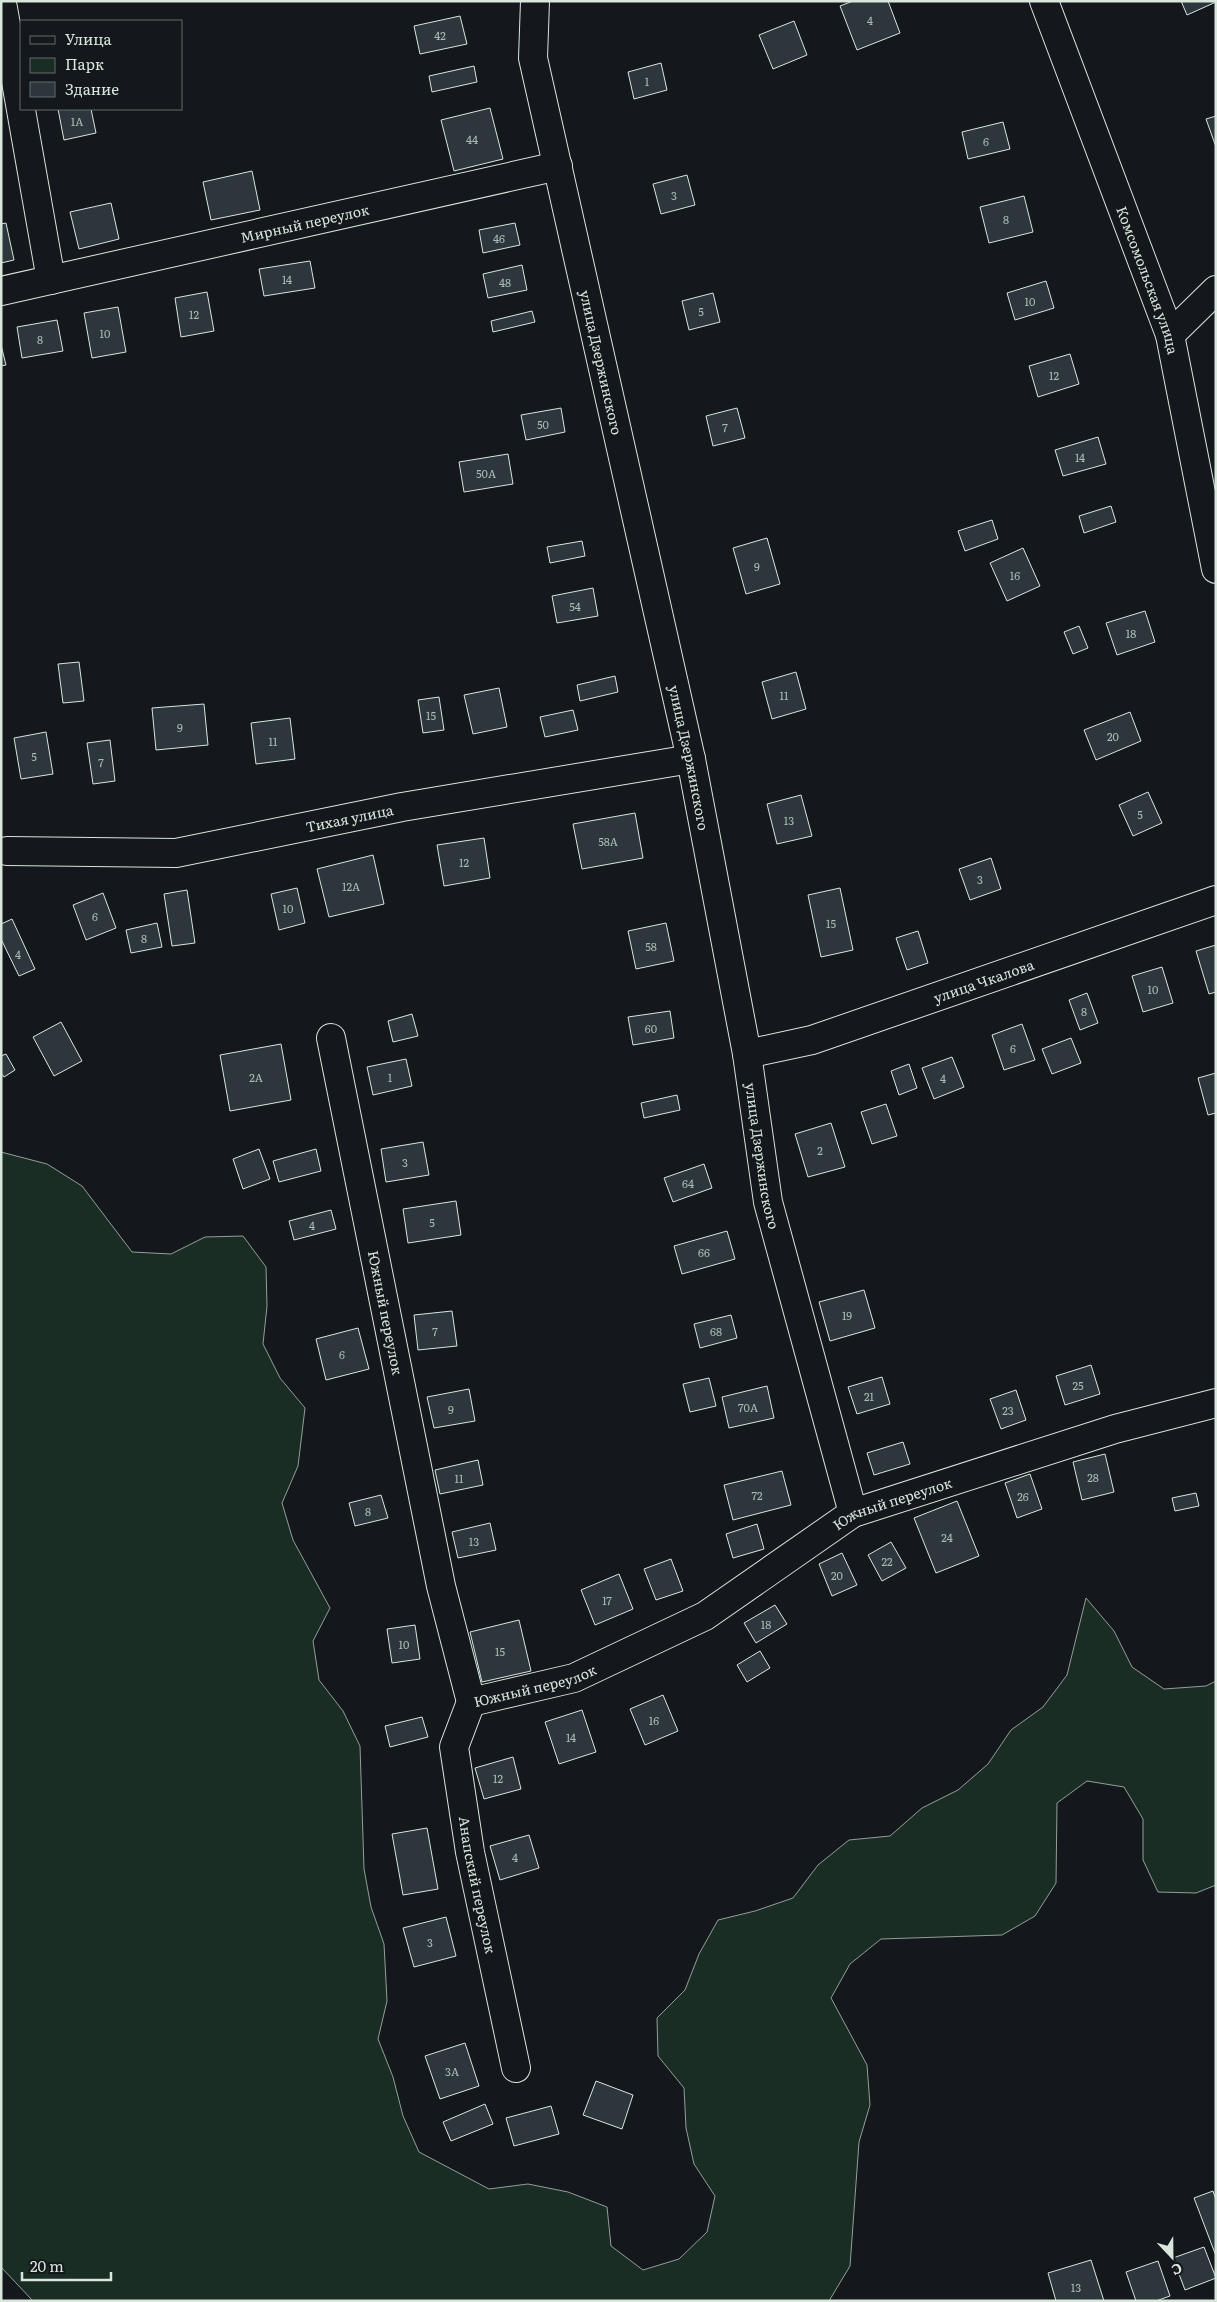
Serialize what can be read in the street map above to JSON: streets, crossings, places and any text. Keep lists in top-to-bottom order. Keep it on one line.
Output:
{"streets":{"street":["Мирный переулок","Комсомольская улица","улица Дзержинского","Тихая улица","улица Чкалова","Южный переулок","Анапский переулок"]},"crossings":[["Мирный переулок","улица Дзержинского"],["улица Дзержинского","Тихая улица"],["улица Дзержинского","улица Чкалова"],["улица Дзержинского","Южный переулок"],["Южный переулок","Анапский переулок"]],"house_numbers":["4","42","1","1А","44","6","3","8","46","14","48","10","5","12","10","8","12","50","7","14","50А","9","16","54","18","11","15","9","20","11","5","7","5","13","58А","12","3","12А","10","6","15","8","58","4","10","8","60","6","2А","1","4","2","3","64","5","4","66","19","7","68","6","25","21","70А","9","23","28","11","72","26","8","24","13","22","20","17","18","10","15","16","14","12","4","3","3А","13"],"legend":["Улица","Парк","Здание"],"scale_bar":"20 m","north":"bottom"}
